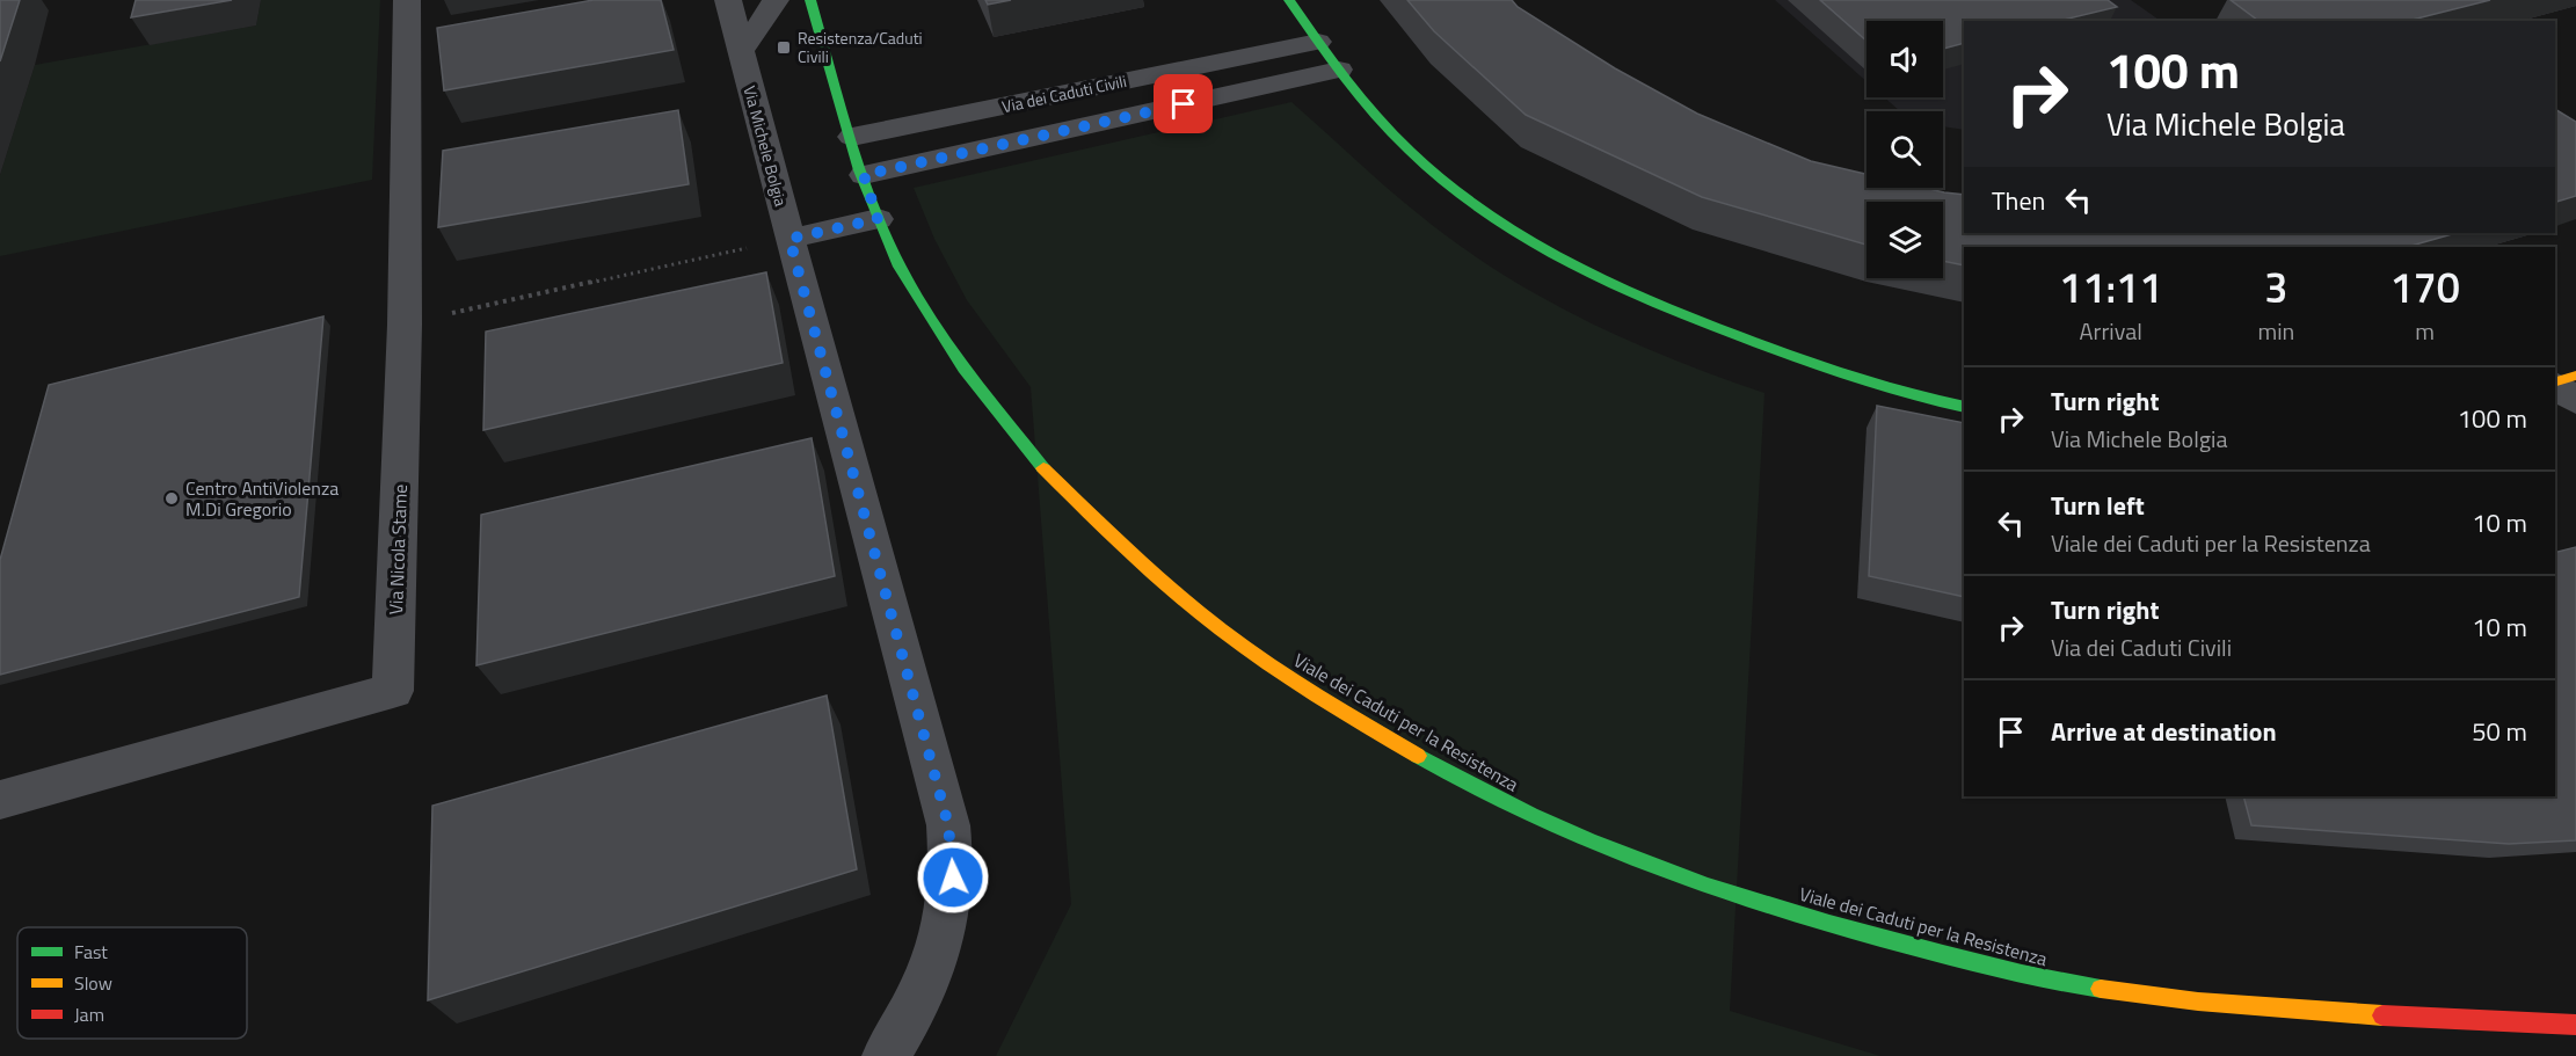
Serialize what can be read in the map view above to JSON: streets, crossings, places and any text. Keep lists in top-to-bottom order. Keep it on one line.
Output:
{"streets":{"street":["Via dei Caduti Civili","Via Michele Bolgia","Via Nicola Stame","Viale dei Caduti per la Resistenza"]},"crossings":[["Via dei Caduti Civili","Viale dei Caduti per la Resistenza"]],"places":{"transit":["Resistenza/Caduti Civili"],"other":["Centro AntiViolenza M.Di Gregorio"]},"legend":["Fast","Slow","Jam"],"page":{"turn":["100 m","Via Michele Bolgia"],"then":"Then","eta":["11:11","Arrival","3","min","170","m"],"list":[{"name":"Turn right","note":"Via Michele Bolgia","value":"100 m"},{"name":"Turn left","note":"Viale dei Caduti per la Resistenza","value":"10 m"},{"name":"Turn right","note":"Via dei Caduti Civili","value":"10 m"},{"name":"Arrive at destination","value":"50 m"}]}}
